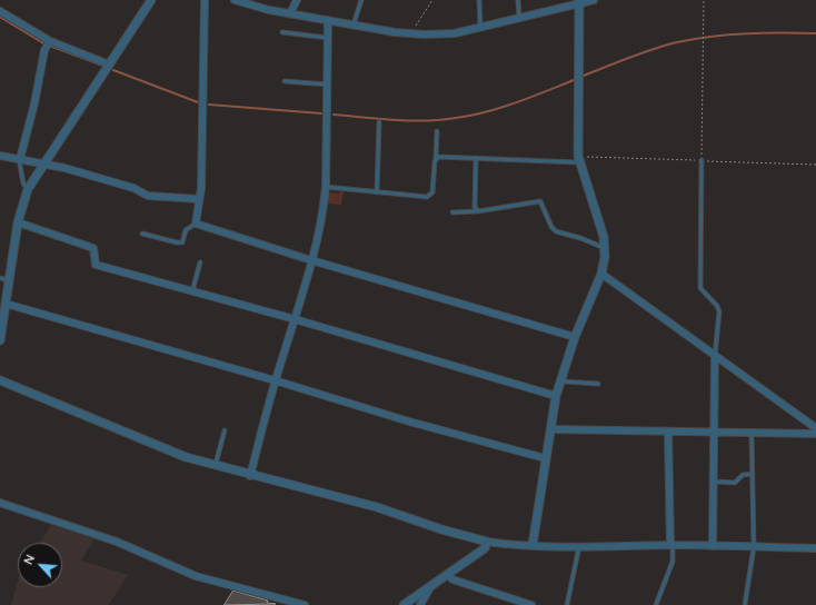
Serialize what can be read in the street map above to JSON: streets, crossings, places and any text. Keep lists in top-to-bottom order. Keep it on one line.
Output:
{"north":"top left"}
